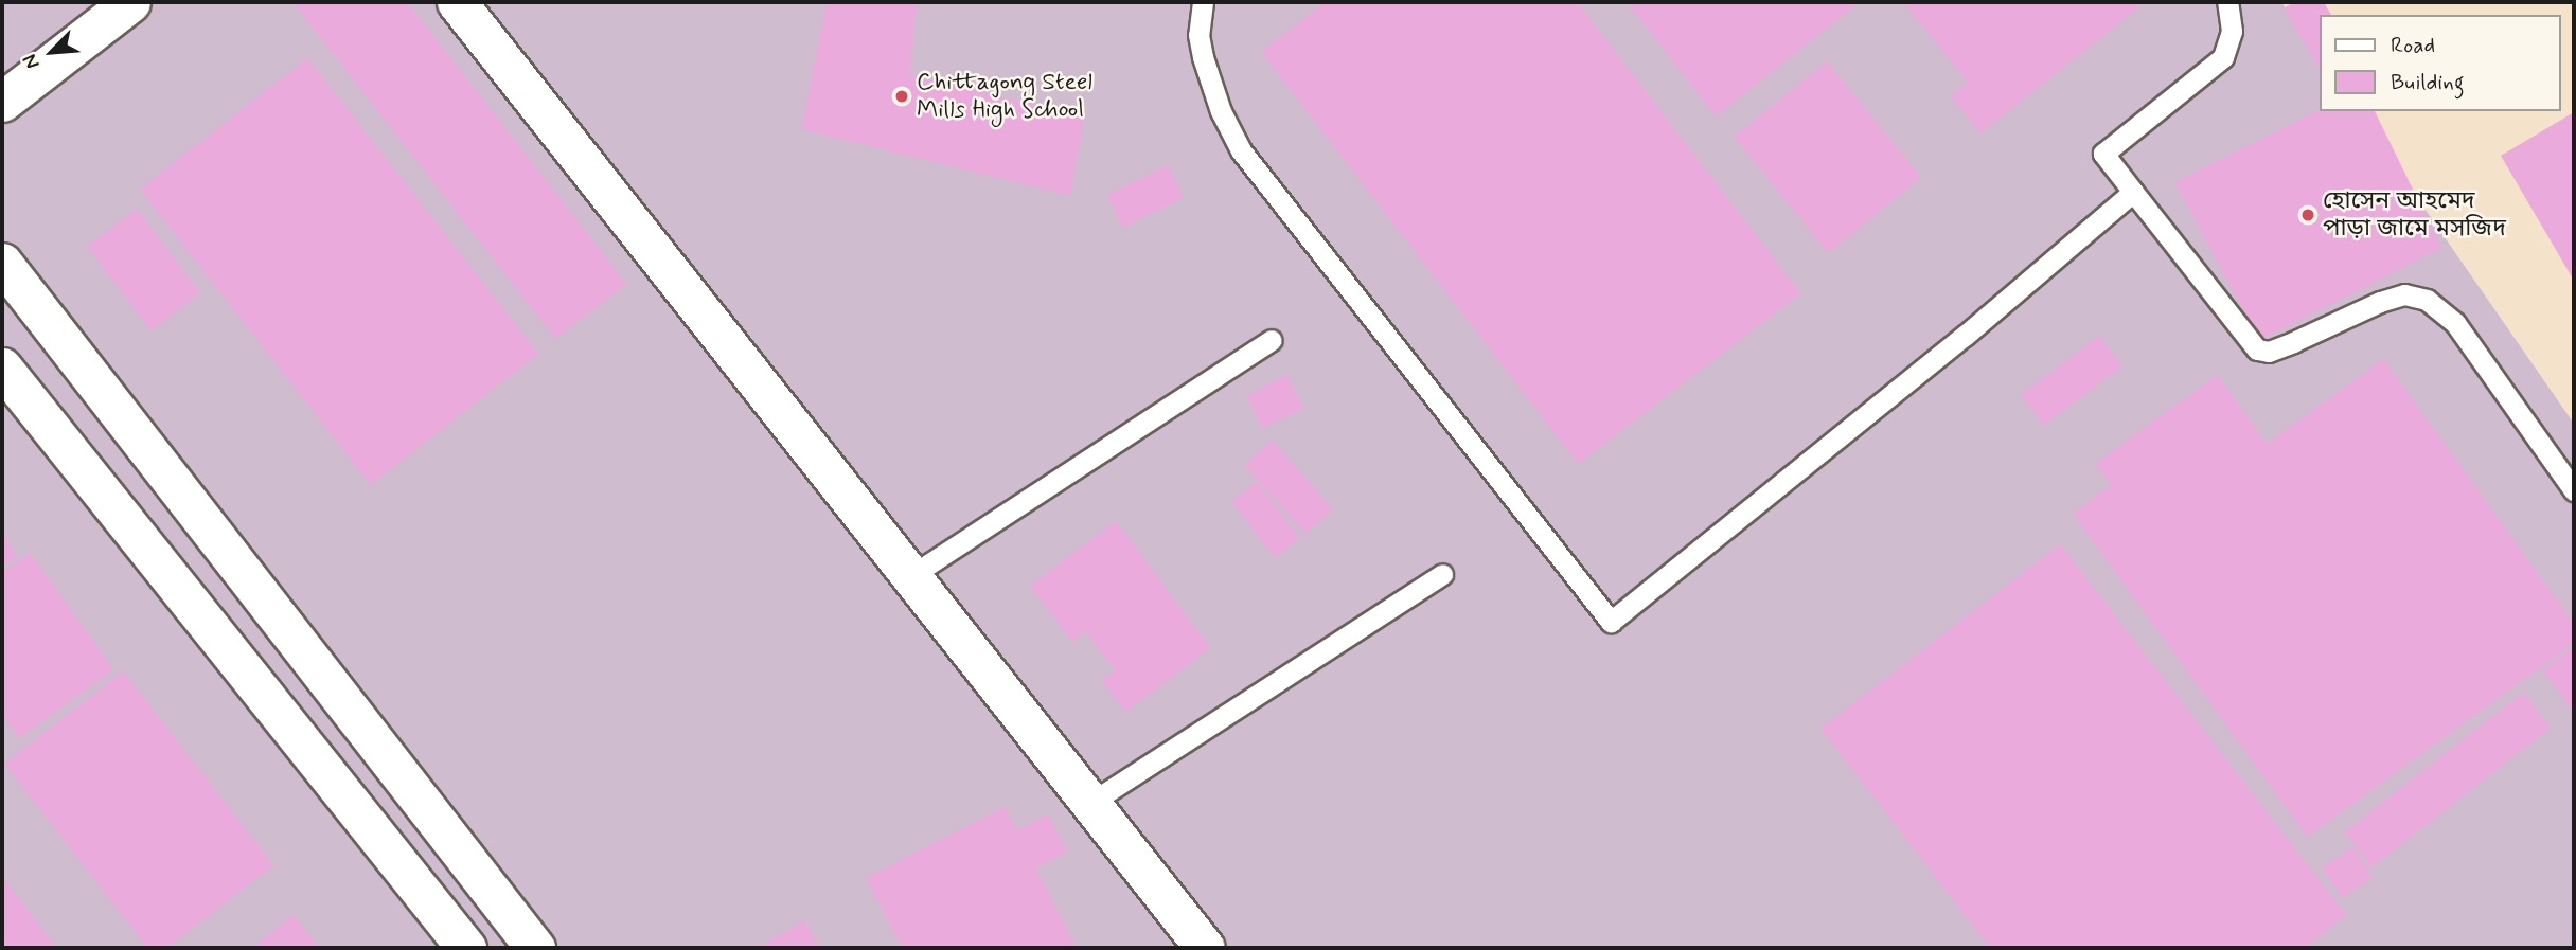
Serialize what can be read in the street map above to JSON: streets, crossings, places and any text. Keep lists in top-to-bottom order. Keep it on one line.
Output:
{"places":["Chittagong Steel Mills High School","হোসেন আহমেদ পাড়া জামে মসজিদ"],"legend":["Road","Building"],"north":"bottom left"}
